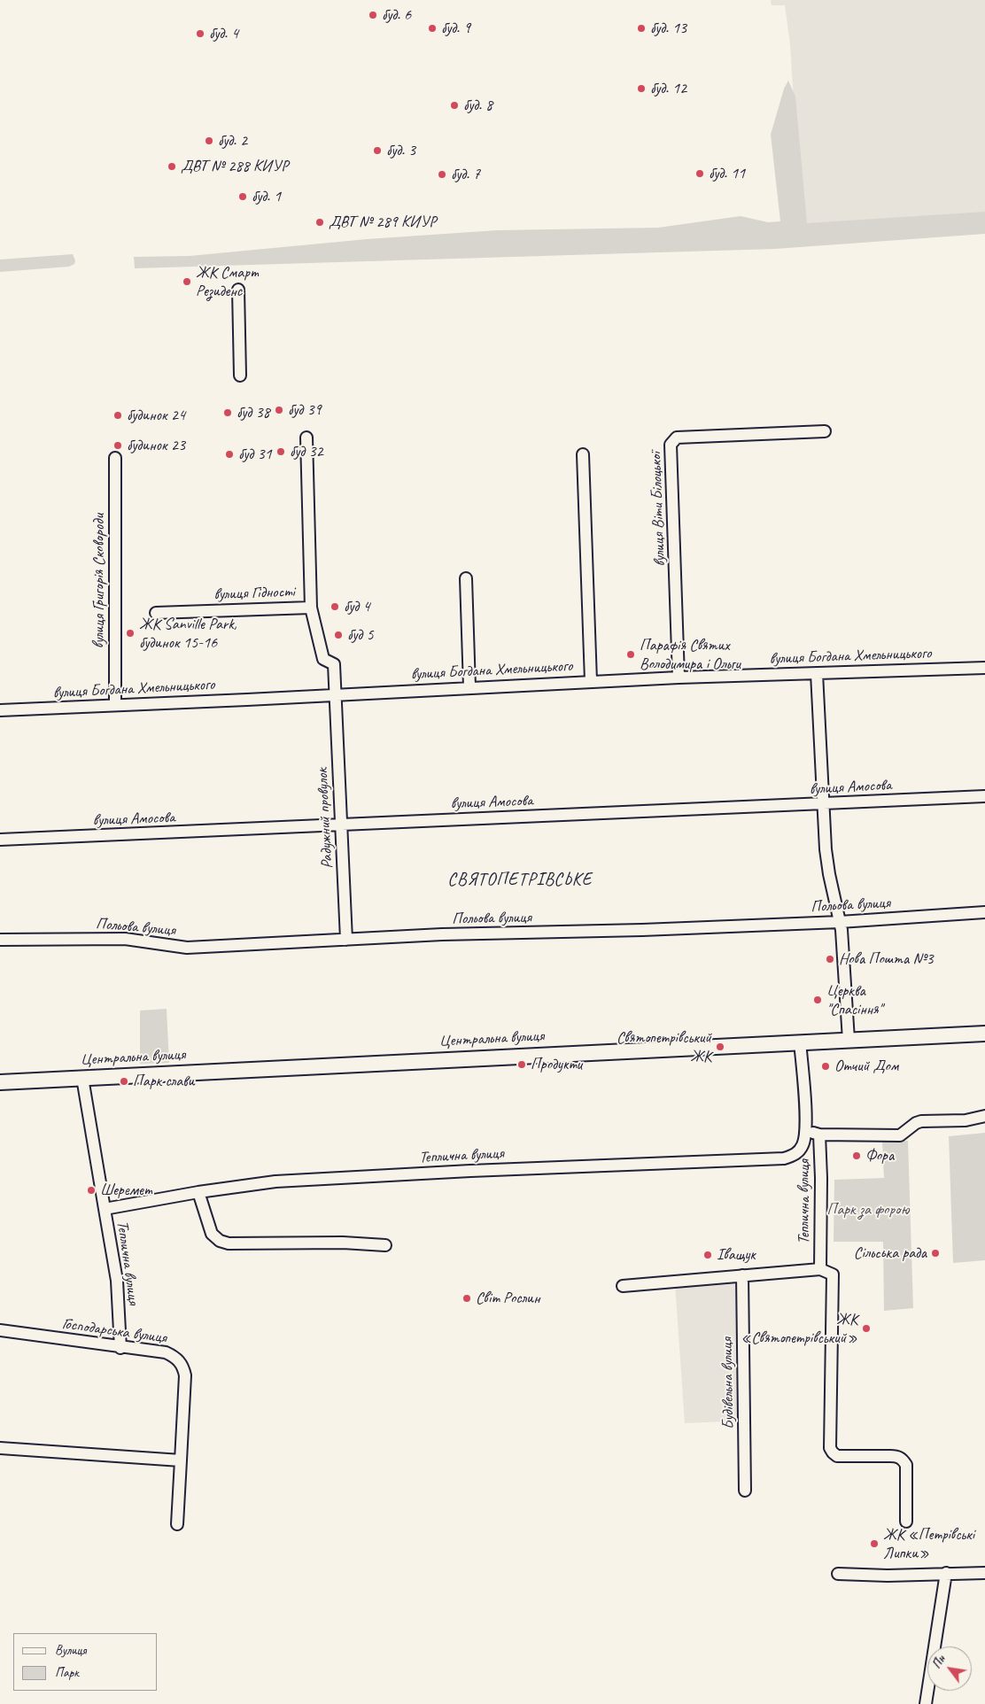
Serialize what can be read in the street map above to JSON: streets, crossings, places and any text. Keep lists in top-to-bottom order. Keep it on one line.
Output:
{"streets":{"main road":["Центральна вулиця"],"street":["вулиця Віти Білоцької","вулиця Григорія Сковороди","вулиця Гідності","вулиця Богдана Хмельницького","вулиця Амосова","Радужний провулок","Польова вулиця","Теплична вулиця","Господарська вулиця","Будівельна вулиця"]},"crossings":[["вулиця Віти Білоцької","вулиця Богдана Хмельницького"],["вулиця Григорія Сковороди","вулиця Богдана Хмельницького"],["вулиця Гідності","вулиця Богдана Хмельницького"],["вулиця Гідності","Радужний провулок"],["вулиця Богдана Хмельницького","Радужний провулок"],["вулиця Амосова","Радужний провулок"],["Радужний провулок","Польова вулиця"],["Центральна вулиця","Теплична вулиця"],["Теплична вулиця","Господарська вулиця"]],"districts":["СВЯТОПЕТРІВСЬКЕ"],"parks":["Парк за форою"],"places":["буд. 6","буд. 9","буд. 13","буд. 4","буд. 12","буд. 8","буд. 2","буд. 3","ДВТ № 288 КИУР","буд. 11","буд. 7","буд. 1","ДВТ № 289 КИУР","ЖК Смарт Резиденс","буд 39","буд 38","будинок 24","будинок 23","буд 32","буд 31","буд 4","ЖК Sanville Park, будинок 15-16","буд 5","Парафія Святих Володимира і Ольги","Нова Пошта №3","Церква \"Спасіння\"","Святопетрівський ЖК","Продукти","Отчий Дом","Парк слави","Фора","Шеремет","Сільська рада","Іващук","Світ Рослин","ЖК «Святопетрівський»","ЖК «Петрівські Липки»"],"legend":["Вулиця","Парк"],"north":"top left"}
